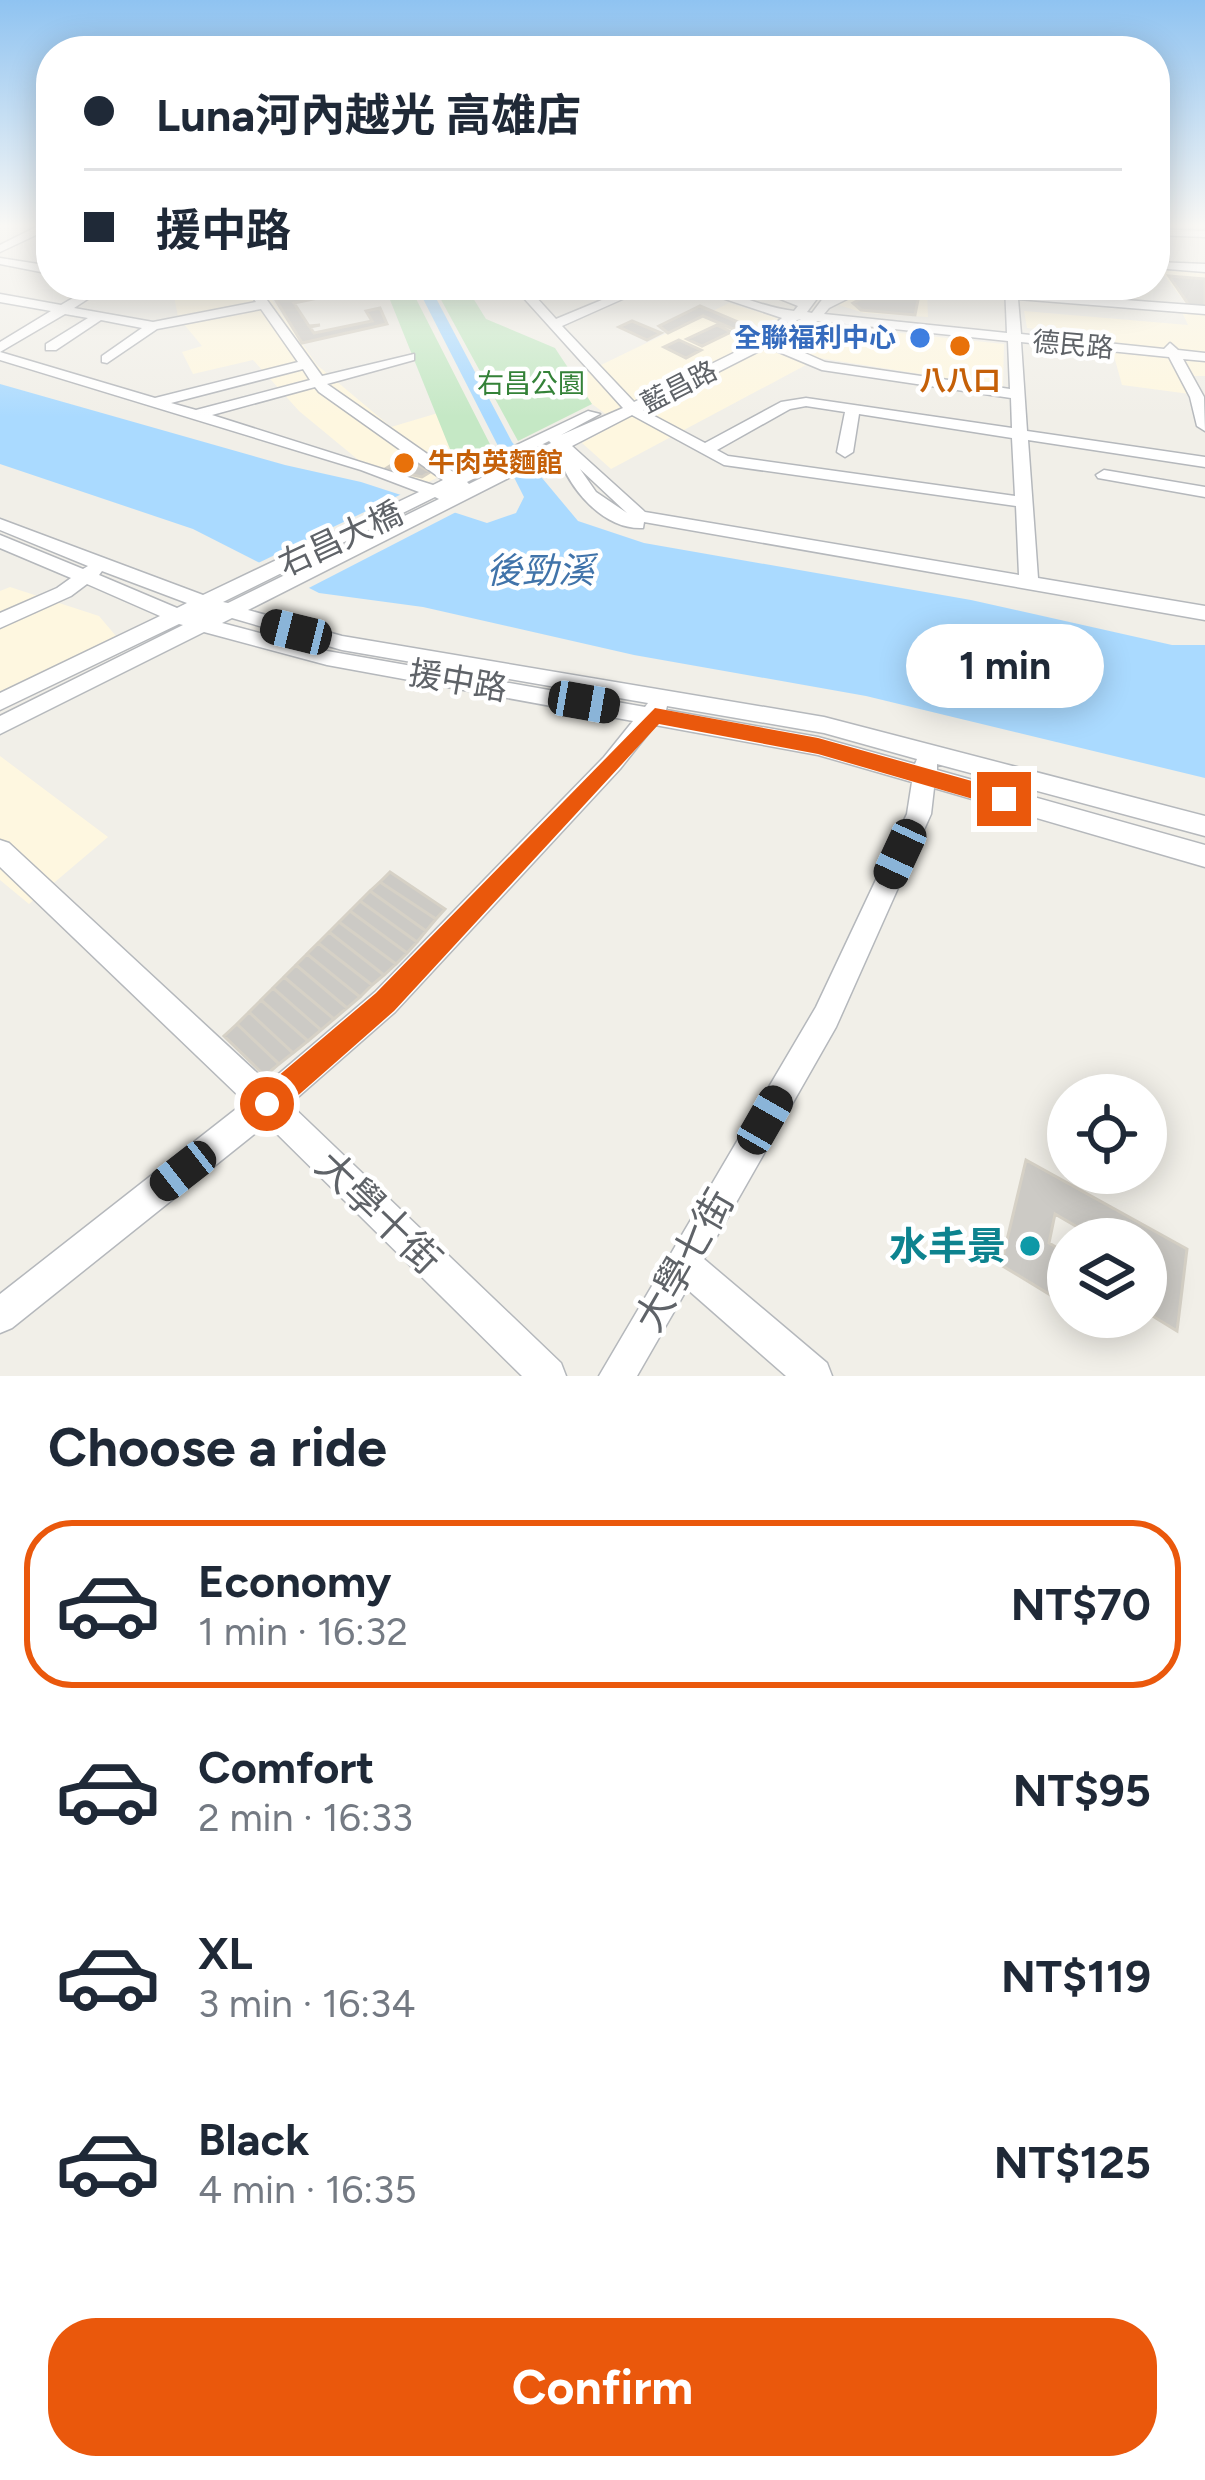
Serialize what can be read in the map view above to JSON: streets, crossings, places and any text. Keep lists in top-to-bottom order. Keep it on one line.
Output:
{"streets":{"street":["德民路","藍昌路","右昌大橋","援中路","大學十街","大學七街"]},"crossings":[["德民路","藍昌路"],["藍昌路","右昌大橋"],["右昌大橋","援中路"],["援中路","大學七街"]],"water":["後勁溪"],"parks":["右昌公園"],"places":["全聯福利中心","八八口","牛肉英麵館","水丰景"],"page":{"banner":["Luna河內越光 高雄店","援中路"],"bubble":"1 min","heading":"Choose a ride","list":[{"name":"Economy","note":"1 min · 16:32","value":"NT$70"},{"name":"Comfort","note":"2 min · 16:33","value":"NT$95"},{"name":"XL","note":"3 min · 16:34","value":"NT$119"},{"name":"Black","note":"4 min · 16:35","value":"NT$125"}],"buttons":"Confirm"}}
